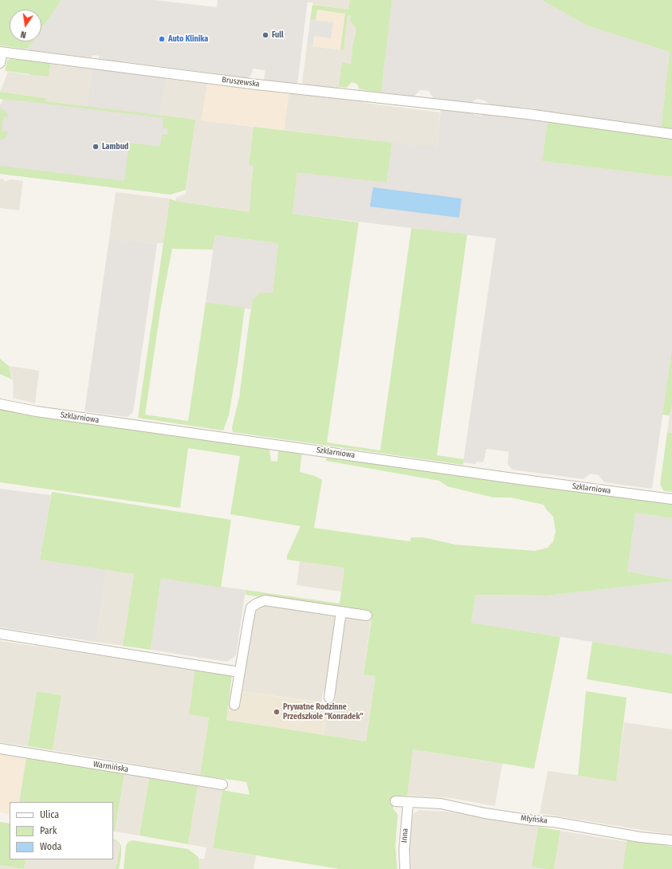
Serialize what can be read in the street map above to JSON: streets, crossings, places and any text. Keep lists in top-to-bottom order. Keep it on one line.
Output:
{"streets":{"street":["Bruszewska","Szklarniowa","Warmińska","Młyńska","Inna"]},"crossings":[["Młyńska","Inna"]],"places":["Full","Auto Klinika","Lambud","Prywatne Rodzinne Przedszkole \"Konradek\""],"legend":["Ulica","Park","Woda"],"north":"bottom"}
